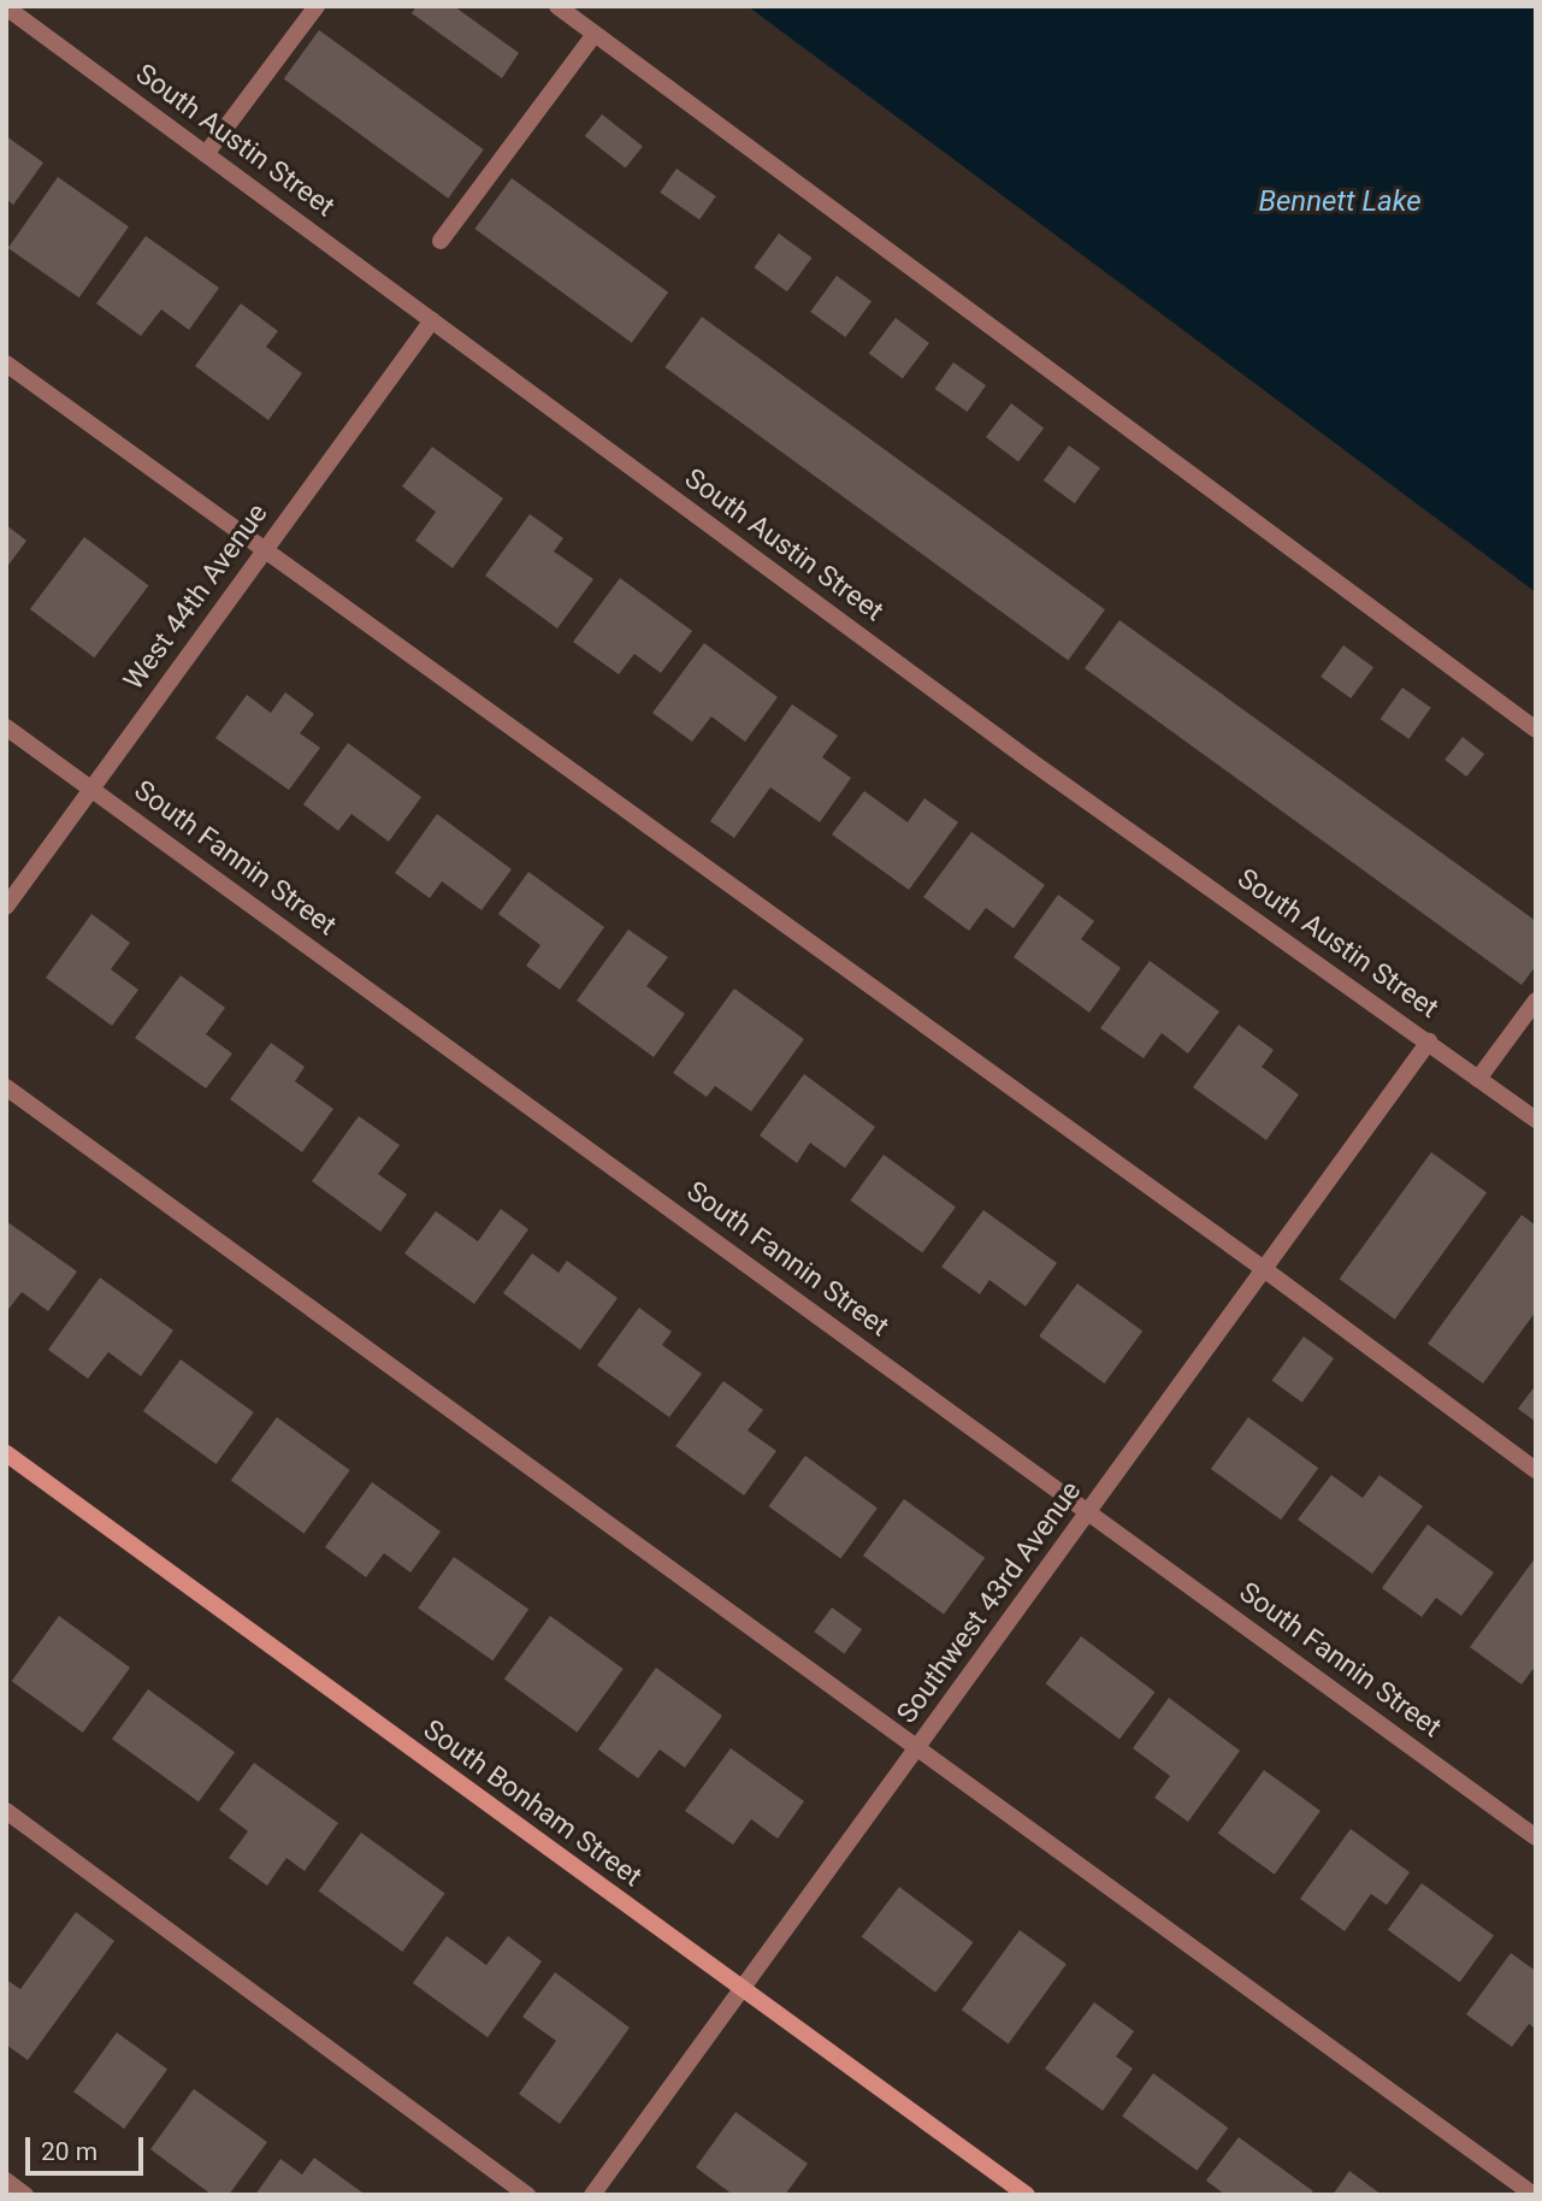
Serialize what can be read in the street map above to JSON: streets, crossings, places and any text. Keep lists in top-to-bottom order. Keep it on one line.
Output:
{"streets":{"street":["South Austin Street","West 44th Avenue","South Fannin Street","Southwest 43rd Avenue","South Bonham Street"]},"crossings":[["South Austin Street","West 44th Avenue"],["South Austin Street","Southwest 43rd Avenue"],["West 44th Avenue","South Fannin Street"],["South Fannin Street","Southwest 43rd Avenue"],["Southwest 43rd Avenue","South Bonham Street"]],"water":["Bennett Lake"],"scale_bar":"20 m"}
